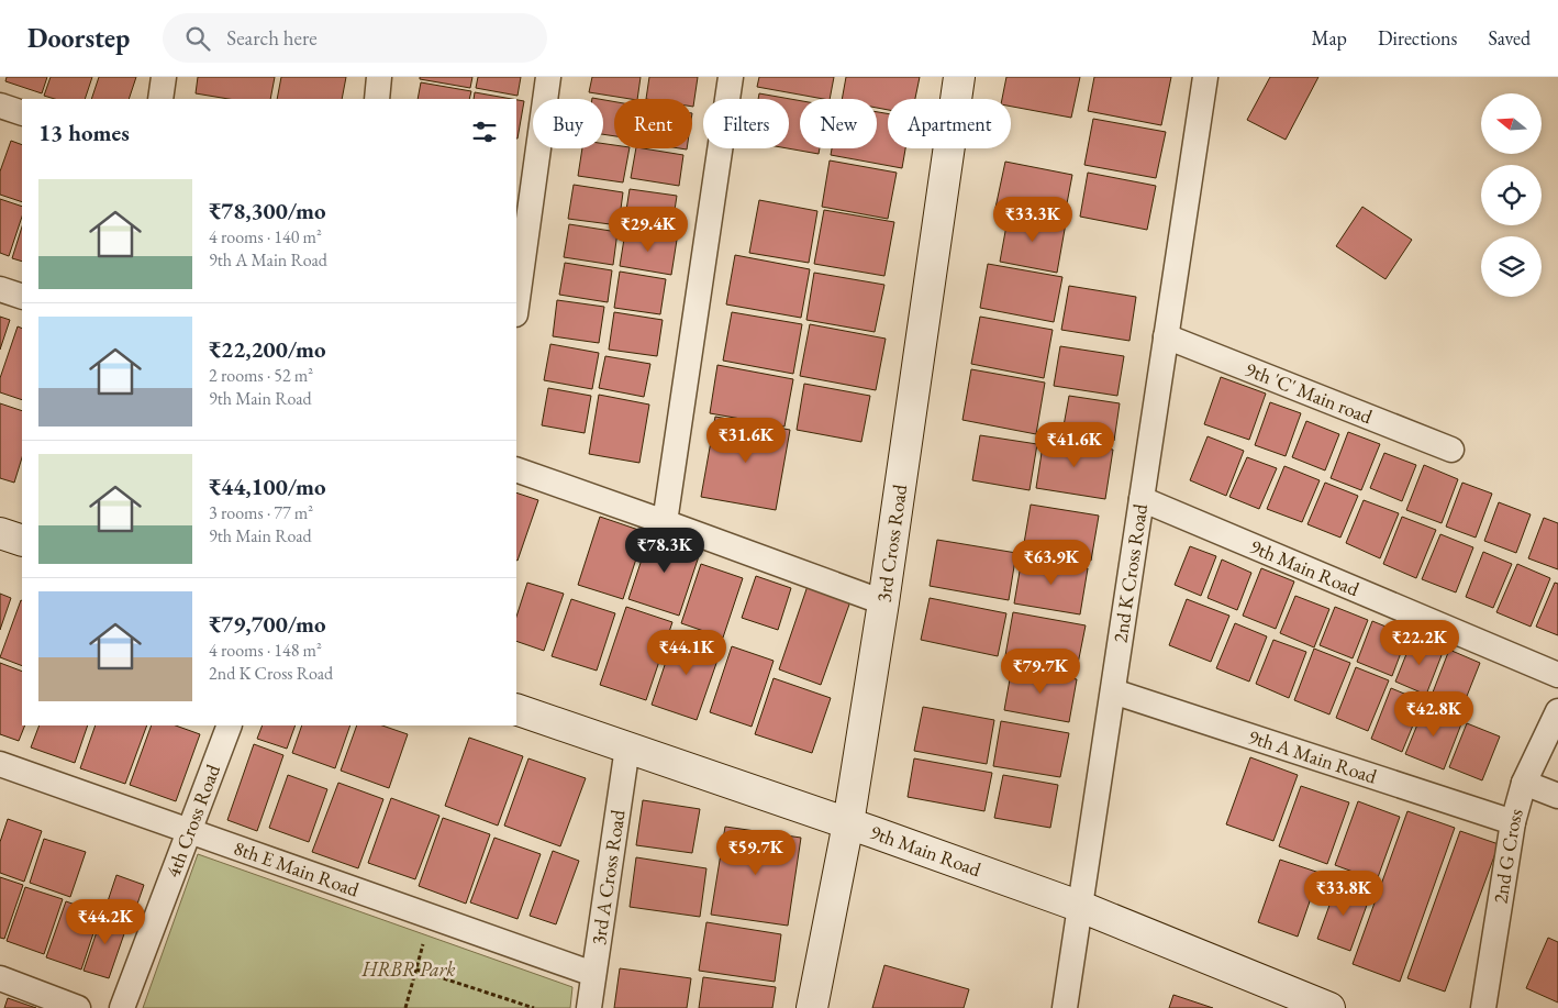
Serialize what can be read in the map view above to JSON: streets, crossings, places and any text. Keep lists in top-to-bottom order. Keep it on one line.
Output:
{"streets":{"street":["9th 'C' Main road","3rd Cross Road","9th Main Road","2nd K Cross Road","9th A Main Road","4th Cross Road","2nd G Cross","8th E Main Road","3rd A Cross Road"]},"crossings":[["9th 'C' Main road","2nd K Cross Road"],["3rd Cross Road","9th Main Road"],["9th Main Road","2nd K Cross Road"],["9th Main Road","3rd A Cross Road"],["2nd K Cross Road","9th A Main Road"],["9th A Main Road","2nd G Cross"],["4th Cross Road","8th E Main Road"],["8th E Main Road","3rd A Cross Road"]],"parks":["HRBR Park"],"north":"left","page":{"header":"Doorstep","search":"Search here","nav":["Map","Directions","Saved"],"chip":["Buy","Rent","Filters","New","Apartment"],"heading":"13 homes","list":[{"name":"₹78,300/mo","note":"4 rooms · 140 m² · 9th A Main Road"},{"name":"₹22,200/mo","note":"2 rooms · 52 m² · 9th Main Road"},{"name":"₹44,100/mo","note":"3 rooms · 77 m² · 9th Main Road"},{"name":"₹79,700/mo","note":"4 rooms · 148 m² · 2nd K Cross Road"}],"price":["₹33.3K","₹29.4K","₹31.6K","₹41.6K","₹78.3K","₹63.9K","₹22.2K","₹44.1K","₹79.7K","₹42.8K","₹59.7K","₹33.8K","₹44.2K"]}}
